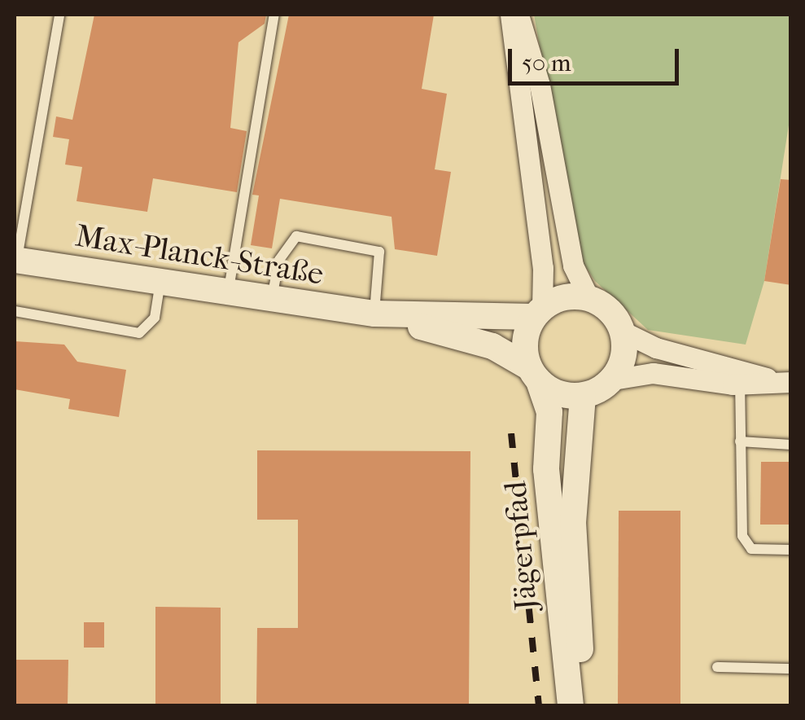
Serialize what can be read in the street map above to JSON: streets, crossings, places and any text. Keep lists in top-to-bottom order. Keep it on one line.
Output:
{"streets":{"main road":["Max-Planck-Straße","Jägerpfad"]},"crossings":[["Max-Planck-Straße","Jägerpfad"]],"scale_bar":"50 m"}
